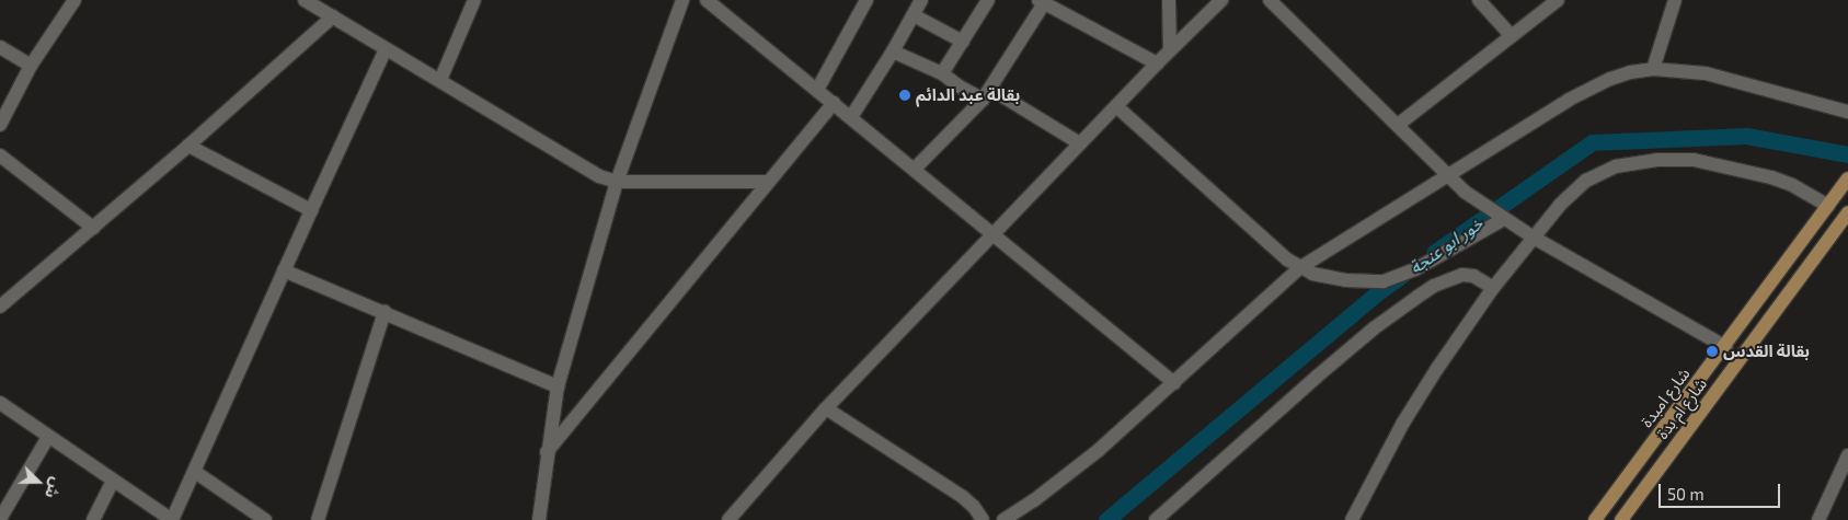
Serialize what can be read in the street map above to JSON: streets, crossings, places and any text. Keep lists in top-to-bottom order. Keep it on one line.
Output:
{"streets":{"main road":["شارع امبدة","شارع ام بدة"]},"water":["خور ابو عنجة"],"places":["بقالة عبد الدائم","بقالة القدس"],"scale_bar":"50 m","north":"right"}
